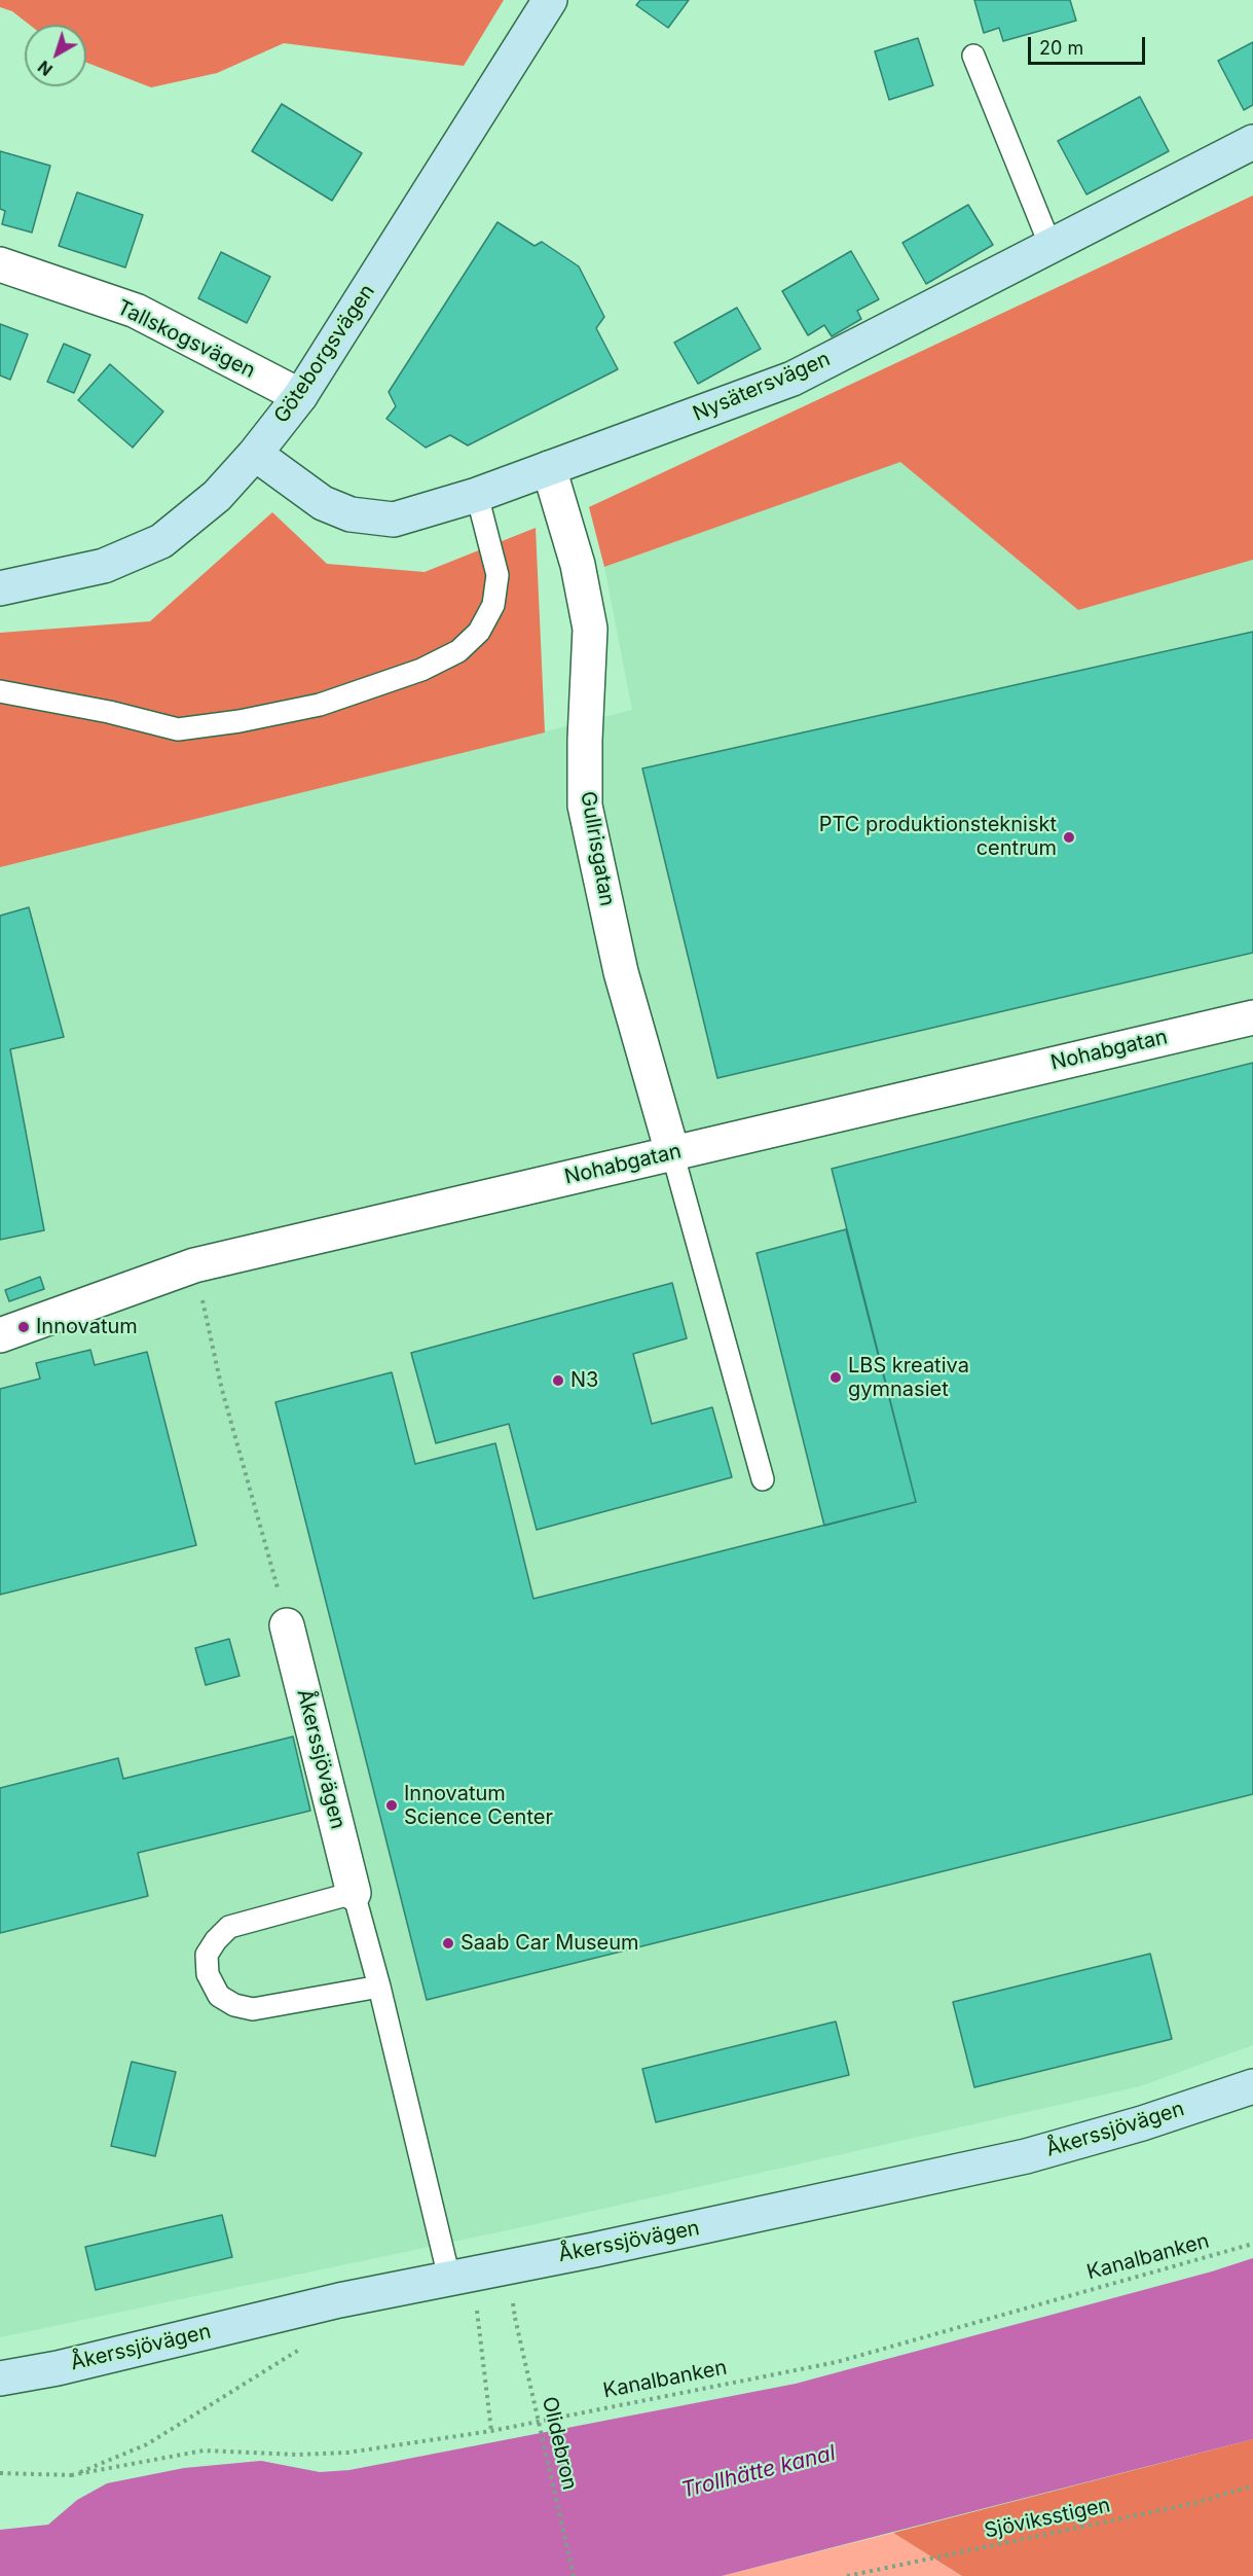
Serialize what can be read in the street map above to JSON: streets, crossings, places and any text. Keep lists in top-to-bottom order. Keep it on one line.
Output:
{"streets":{"street":["Tallskogsvägen","Göteborgsvägen","Nysätersvägen","Gullrisgatan","Nohabgatan","Åkerssjövägen"],"path":["Kanalbanken","Olidebron","Sjöviksstigen"]},"crossings":[["Tallskogsvägen","Göteborgsvägen"],["Göteborgsvägen","Nysätersvägen"],["Nysätersvägen","Gullrisgatan"],["Gullrisgatan","Nohabgatan"]],"water":["Trollhätte kanal"],"places":["PTC produktionstekniskt centrum","Innovatum","LBS kreativa gymnasiet","N3","Innovatum Science Center","Saab Car Museum"],"scale_bar":"20 m","north":"bottom left"}
